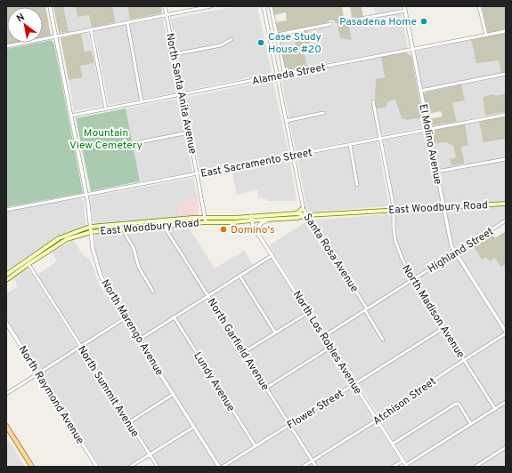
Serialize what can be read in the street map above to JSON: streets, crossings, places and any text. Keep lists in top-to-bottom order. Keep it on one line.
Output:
{"streets":{"main road":["East Woodbury Road"],"street":["Alameda Street","North Santa Anita Avenue","El Molino Avenue","East Sacramento Street","Highland Street","Santa Rosa Avenue","North Madison Avenue","North Marengo Avenue","North Los Robles Avenue","North Garfield Avenue","Lundy Avenue","North Summit Avenue","North Raymond Avenue","Atchison Street","Flower Street"]},"crossings":[["Alameda Street","North Santa Anita Avenue"],["Alameda Street","El Molino Avenue"],["Alameda Street","Santa Rosa Avenue"],["Alameda Street","North Marengo Avenue"],["North Santa Anita Avenue","East Sacramento Street"],["North Santa Anita Avenue","East Woodbury Road"],["El Molino Avenue","East Sacramento Street"],["El Molino Avenue","East Woodbury Road"],["El Molino Avenue","Highland Street"],["El Molino Avenue","Atchison Street"],["East Sacramento Street","Santa Rosa Avenue"],["East Sacramento Street","North Madison Avenue"],["East Sacramento Street","North Marengo Avenue"],["East Woodbury Road","Santa Rosa Avenue"],["East Woodbury Road","North Madison Avenue"],["East Woodbury Road","North Marengo Avenue"],["East Woodbury Road","North Los Robles Avenue"],["East Woodbury Road","North Garfield Avenue"],["East Woodbury Road","North Summit Avenue"],["Highland Street","Santa Rosa Avenue"],["Highland Street","North Madison Avenue"],["Highland Street","North Los Robles Avenue"],["North Madison Avenue","Atchison Street"],["North Madison Avenue","Flower Street"],["North Los Robles Avenue","Atchison Street"],["North Los Robles Avenue","Flower Street"],["North Garfield Avenue","Atchison Street"],["North Garfield Avenue","Flower Street"],["Lundy Avenue","Flower Street"]],"parks":["Mountain View Cemetery"],"places":["Pasadena Home","Case Study House #20","Domino's"],"north":"top left"}
